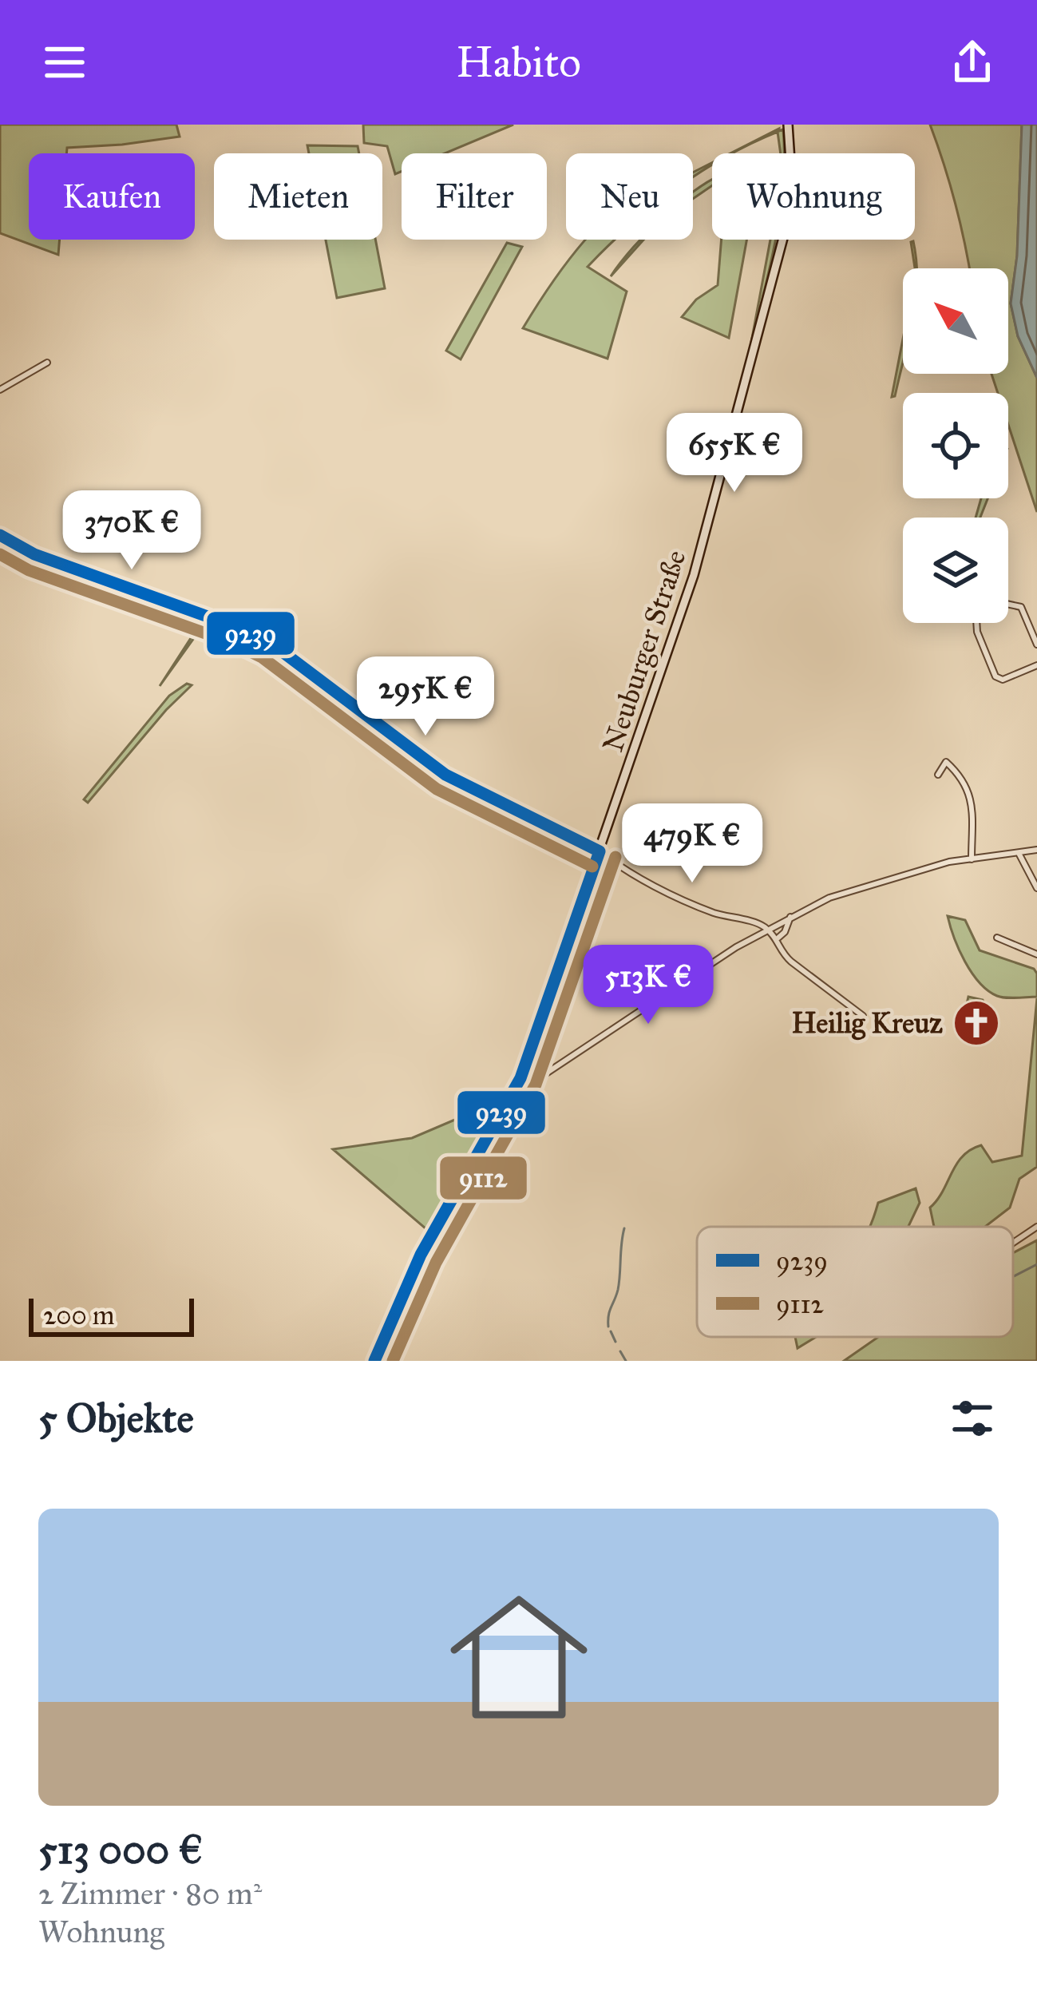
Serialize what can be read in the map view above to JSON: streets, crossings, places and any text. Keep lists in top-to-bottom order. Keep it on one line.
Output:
{"streets":{"main road":["Neuburger Straße"]},"places":{"church":["Heilig Kreuz"]},"lines":["transit line 9239","transit line 9112"],"legend":["9239","9112"],"scale_bar":"200 m","north":"top left","page":{"header":"Habito","chip":["Kaufen","Mieten","Filter","Neu","Wohnung"],"price":["655K €","370K €","295K €","479K €","513K €"],"scale":"200 m","heading":"5 Objekte","list":[{"name":"513 000 €","note":"2 Zimmer · 80 m² · Wohnung"}]}}
